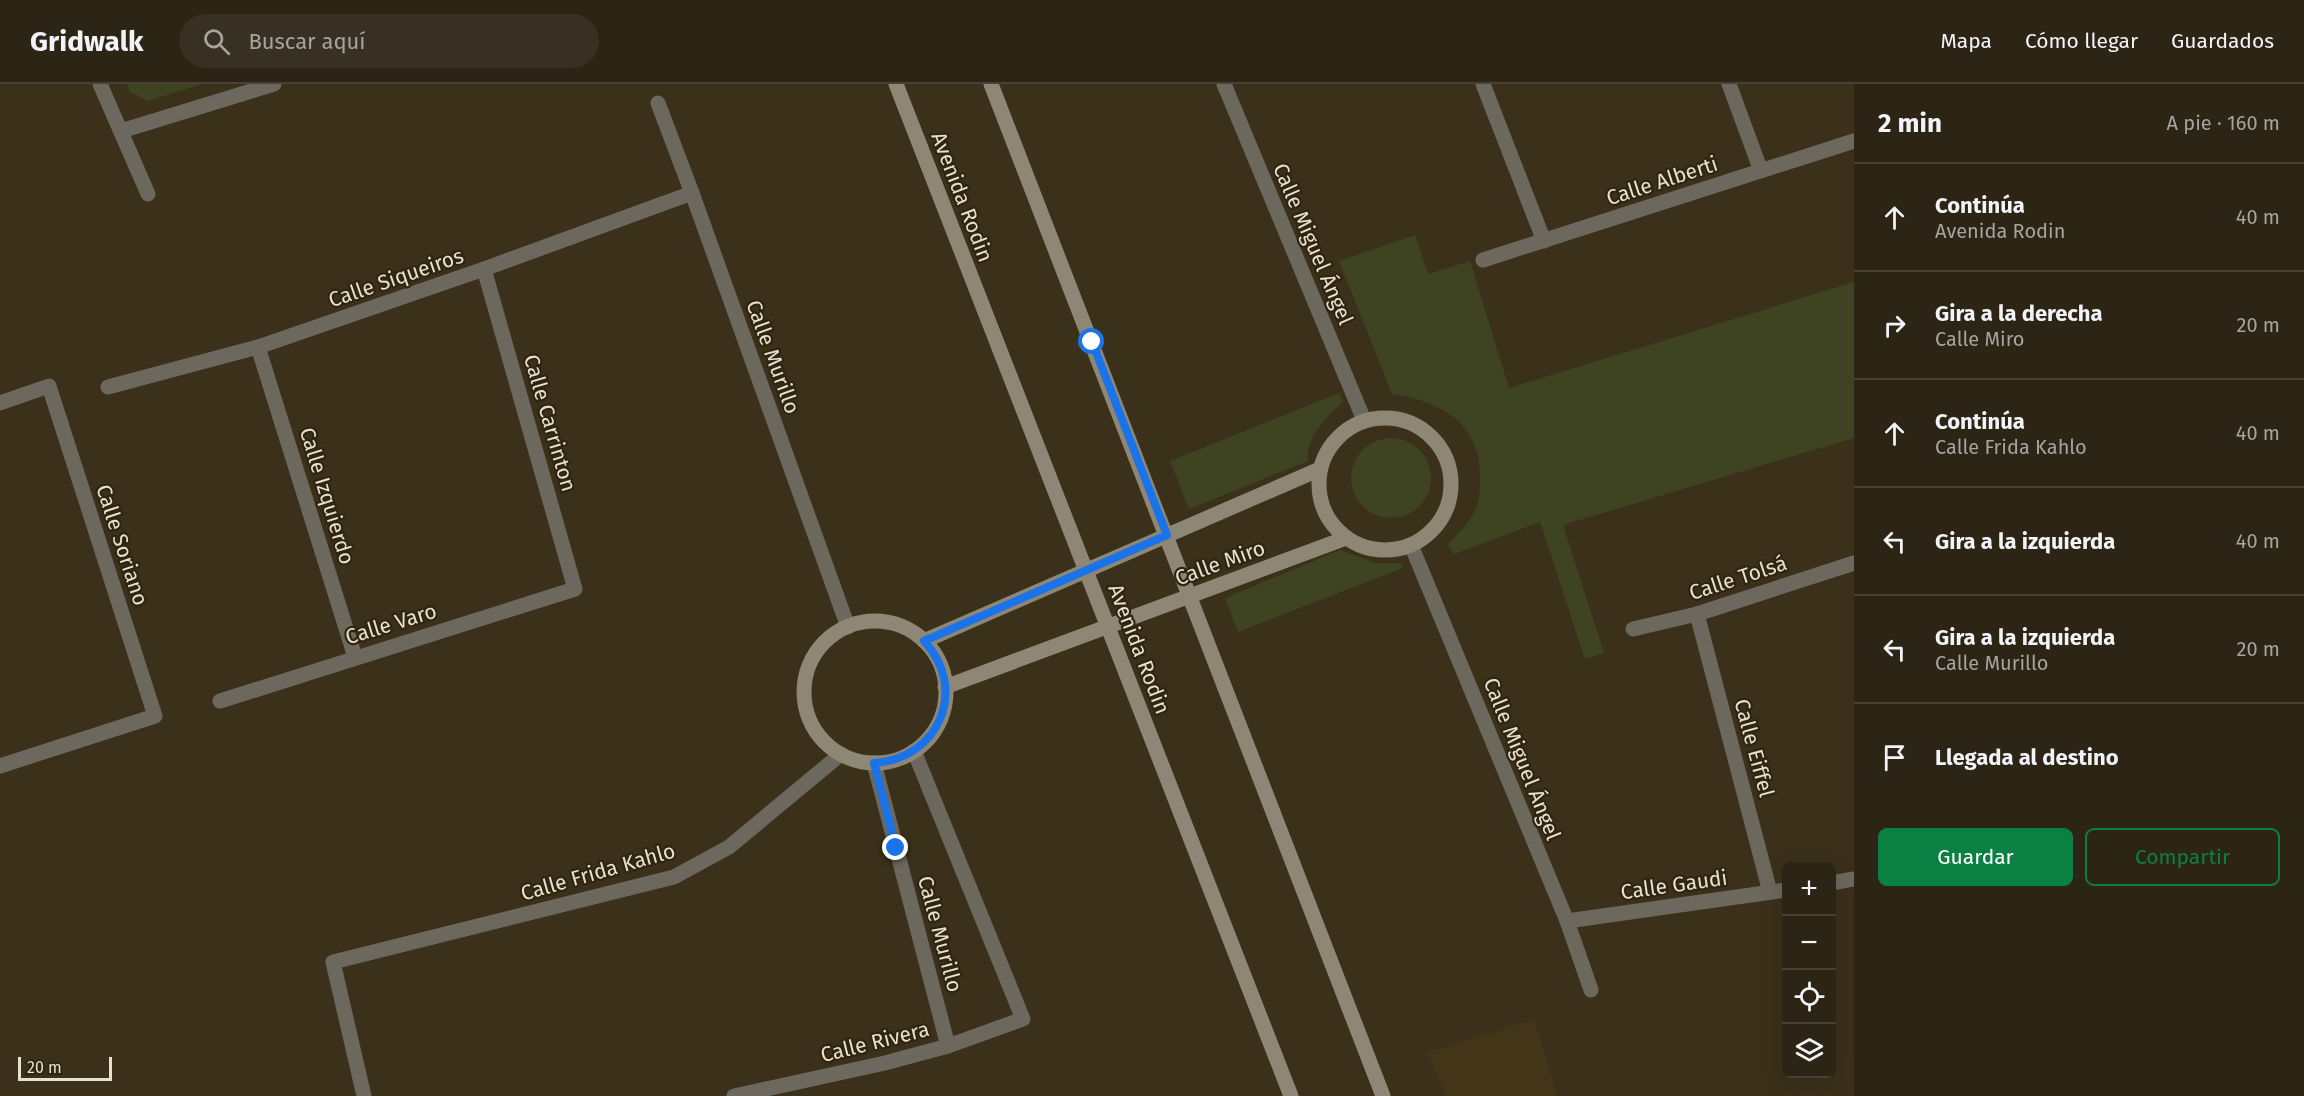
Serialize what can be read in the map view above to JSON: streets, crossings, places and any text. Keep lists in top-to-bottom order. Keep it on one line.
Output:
{"streets":{"street":["Calle Alberti","Avenida Rodin","Calle Miguel Ángel","Calle Siqueiros","Calle Murillo","Calle Carrinton","Calle Izquierdo","Calle Soriano","Calle Miro","Calle Tolsá","Calle Varo","Calle Eiffel","Calle Frida Kahlo","Calle Gaudi","Calle Rivera"]},"crossings":[["Avenida Rodin","Calle Miro"],["Calle Miguel Ángel","Calle Miro"],["Calle Miguel Ángel","Calle Gaudi"],["Calle Siqueiros","Calle Murillo"],["Calle Siqueiros","Calle Carrinton"],["Calle Siqueiros","Calle Izquierdo"],["Calle Murillo","Calle Frida Kahlo"],["Calle Murillo","Calle Rivera"],["Calle Carrinton","Calle Varo"],["Calle Izquierdo","Calle Varo"],["Calle Tolsá","Calle Eiffel"],["Calle Eiffel","Calle Gaudi"]],"scale_bar":"20 m","page":{"header":"Gridwalk","search":"Buscar aquí","nav":["Mapa","Cómo llegar","Guardados"],"heading":["2 min","A pie · 160 m"],"list":[["Continúa","Avenida Rodin","40 m"],["Gira a la derecha","Calle Miro","20 m"],["Continúa","Calle Frida Kahlo","40 m"],["Gira a la izquierda","40 m"],["Gira a la izquierda","Calle Murillo","20 m"],"Llegada al destino"],"buttons":["Guardar","Compartir"],"map_buttons":["+","−"],"scale":"20 m"}}
